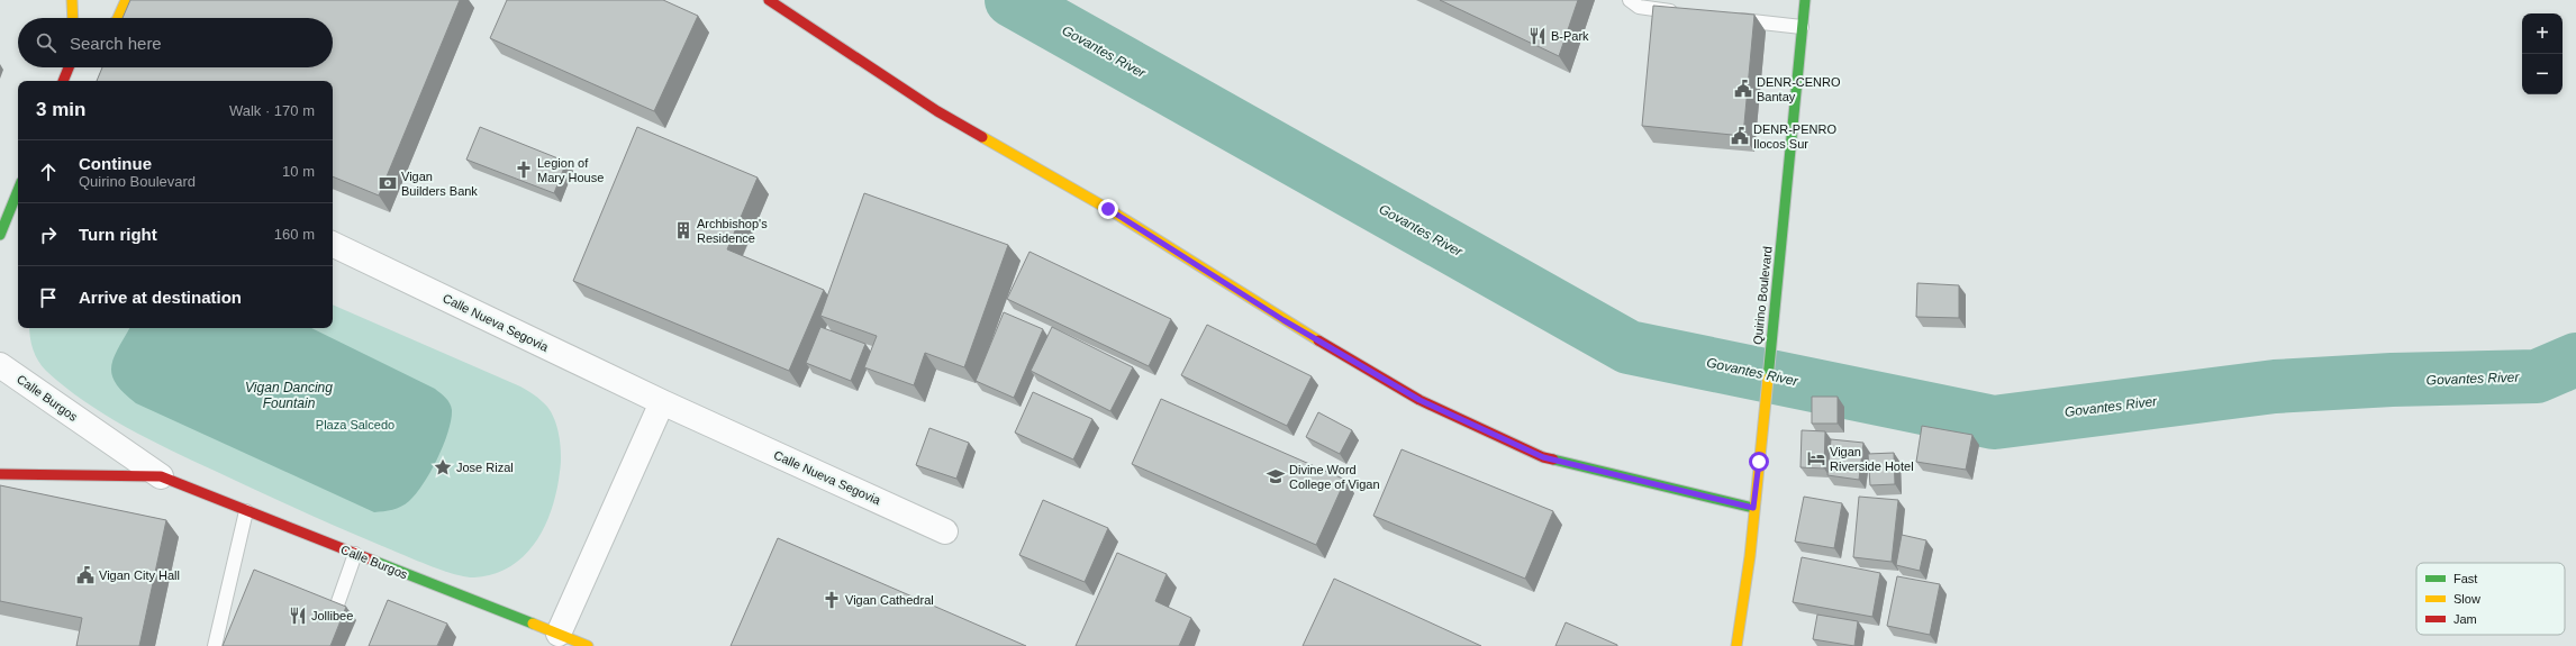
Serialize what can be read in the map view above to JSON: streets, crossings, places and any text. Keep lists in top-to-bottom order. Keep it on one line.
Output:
{"streets":{"street":["Quirino Boulevard","Calle Nueva Segovia","Calle Burgos"]},"water":["Govantes River","Vigan Dancing Fountain"],"parks":["Plaza Salcedo"],"places":{"restaurant":["B-Park","Jollibee"],"public building":["DENR-CENRO Bantay","DENR-PENRO Ilocos Sur","Vigan City Hall"],"church":["Legion of Mary House","Vigan Cathedral"],"bank":["Vigan Builders Bank"],"building":["Archbishop's Residence"],"hotel":["Vigan Riverside Hotel"],"place":["Jose Rizal"],"school or university":["Divine Word College of Vigan"]},"legend":["Fast","Slow","Jam"],"page":{"map_buttons":["+","−"],"search":"Search here","heading":["3 min","Walk · 170 m"],"list":[["Continue","Quirino Boulevard","10 m"],["Turn right","160 m"],"Arrive at destination"]}}
